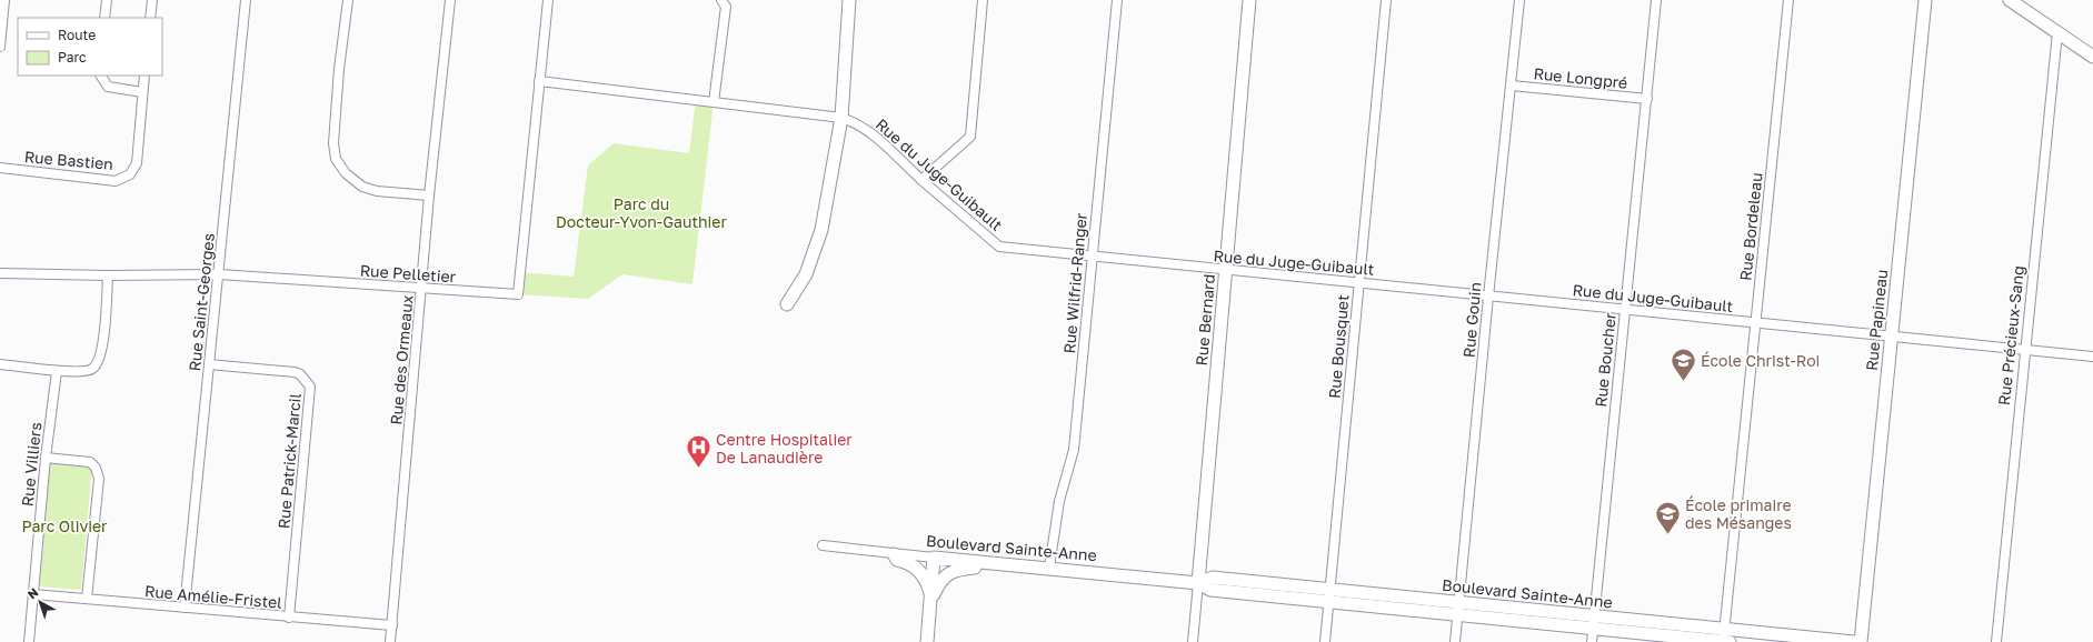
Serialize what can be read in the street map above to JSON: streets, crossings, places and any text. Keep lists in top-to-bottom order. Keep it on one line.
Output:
{"streets":{"street":["Rue Longpré","Rue Bastien","Rue du Juge-Guibault","Rue Bordeleau","Rue Pelletier","Rue Wilfrid-Ranger","Rue Saint-Georges","Rue Bernard","Rue Gouin","Rue Papineau","Rue Précieux-Sang","Rue Bousquet","Rue des Ormeaux","Rue Boucher","Rue Patrick-Marcil","Rue Villiers","Boulevard Sainte-Anne","Rue Amélie-Fristel"]},"crossings":[["Rue Longpré","Rue Gouin"],["Rue Longpré","Rue Boucher"],["Rue du Juge-Guibault","Rue Bordeleau"],["Rue du Juge-Guibault","Rue Pelletier"],["Rue du Juge-Guibault","Rue Wilfrid-Ranger"],["Rue du Juge-Guibault","Rue Bernard"],["Rue du Juge-Guibault","Rue Gouin"],["Rue du Juge-Guibault","Rue Papineau"],["Rue du Juge-Guibault","Rue Précieux-Sang"],["Rue du Juge-Guibault","Rue Bousquet"],["Rue du Juge-Guibault","Rue Boucher"],["Rue Bordeleau","Boulevard Sainte-Anne"],["Rue Pelletier","Rue Saint-Georges"],["Rue Pelletier","Rue des Ormeaux"],["Rue Wilfrid-Ranger","Boulevard Sainte-Anne"],["Rue Saint-Georges","Rue Patrick-Marcil"],["Rue Saint-Georges","Rue Amélie-Fristel"],["Rue Bernard","Boulevard Sainte-Anne"],["Rue Gouin","Boulevard Sainte-Anne"],["Rue Bousquet","Boulevard Sainte-Anne"],["Rue des Ormeaux","Rue Amélie-Fristel"],["Rue Boucher","Boulevard Sainte-Anne"],["Rue Patrick-Marcil","Rue Amélie-Fristel"],["Rue Villiers","Rue Amélie-Fristel"]],"parks":["Parc du Docteur-Yvon-Gauthier","Parc Olivier"],"places":{"school or university":["École Christ-Roi","École primaire des Mésanges"],"hospital":["Centre Hospitalier De Lanaudière"]},"legend":["Route","Parc"],"north":"top left"}
